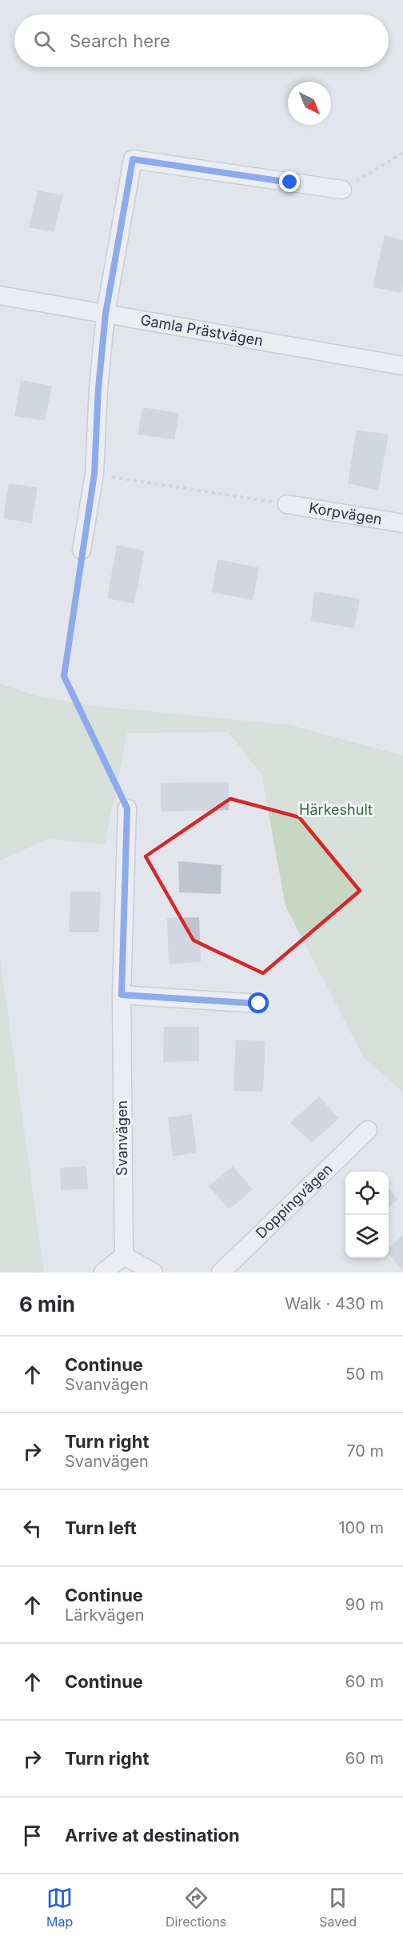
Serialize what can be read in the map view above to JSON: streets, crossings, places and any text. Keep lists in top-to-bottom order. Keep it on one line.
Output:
{"streets":{"street":["Gamla Prästvägen","Korpvägen","Svanvägen","Doppingvägen"]},"parks":["Härkeshult"],"north":"bottom right","page":{"search":"Search here","heading":["6 min","Walk · 430 m"],"list":[["Continue","Svanvägen","50 m"],["Turn right","Svanvägen","70 m"],["Turn left","100 m"],["Continue","Lärkvägen","90 m"],["Continue","60 m"],["Turn right","60 m"],"Arrive at destination"],"nav":["Map","Directions","Saved"]}}
